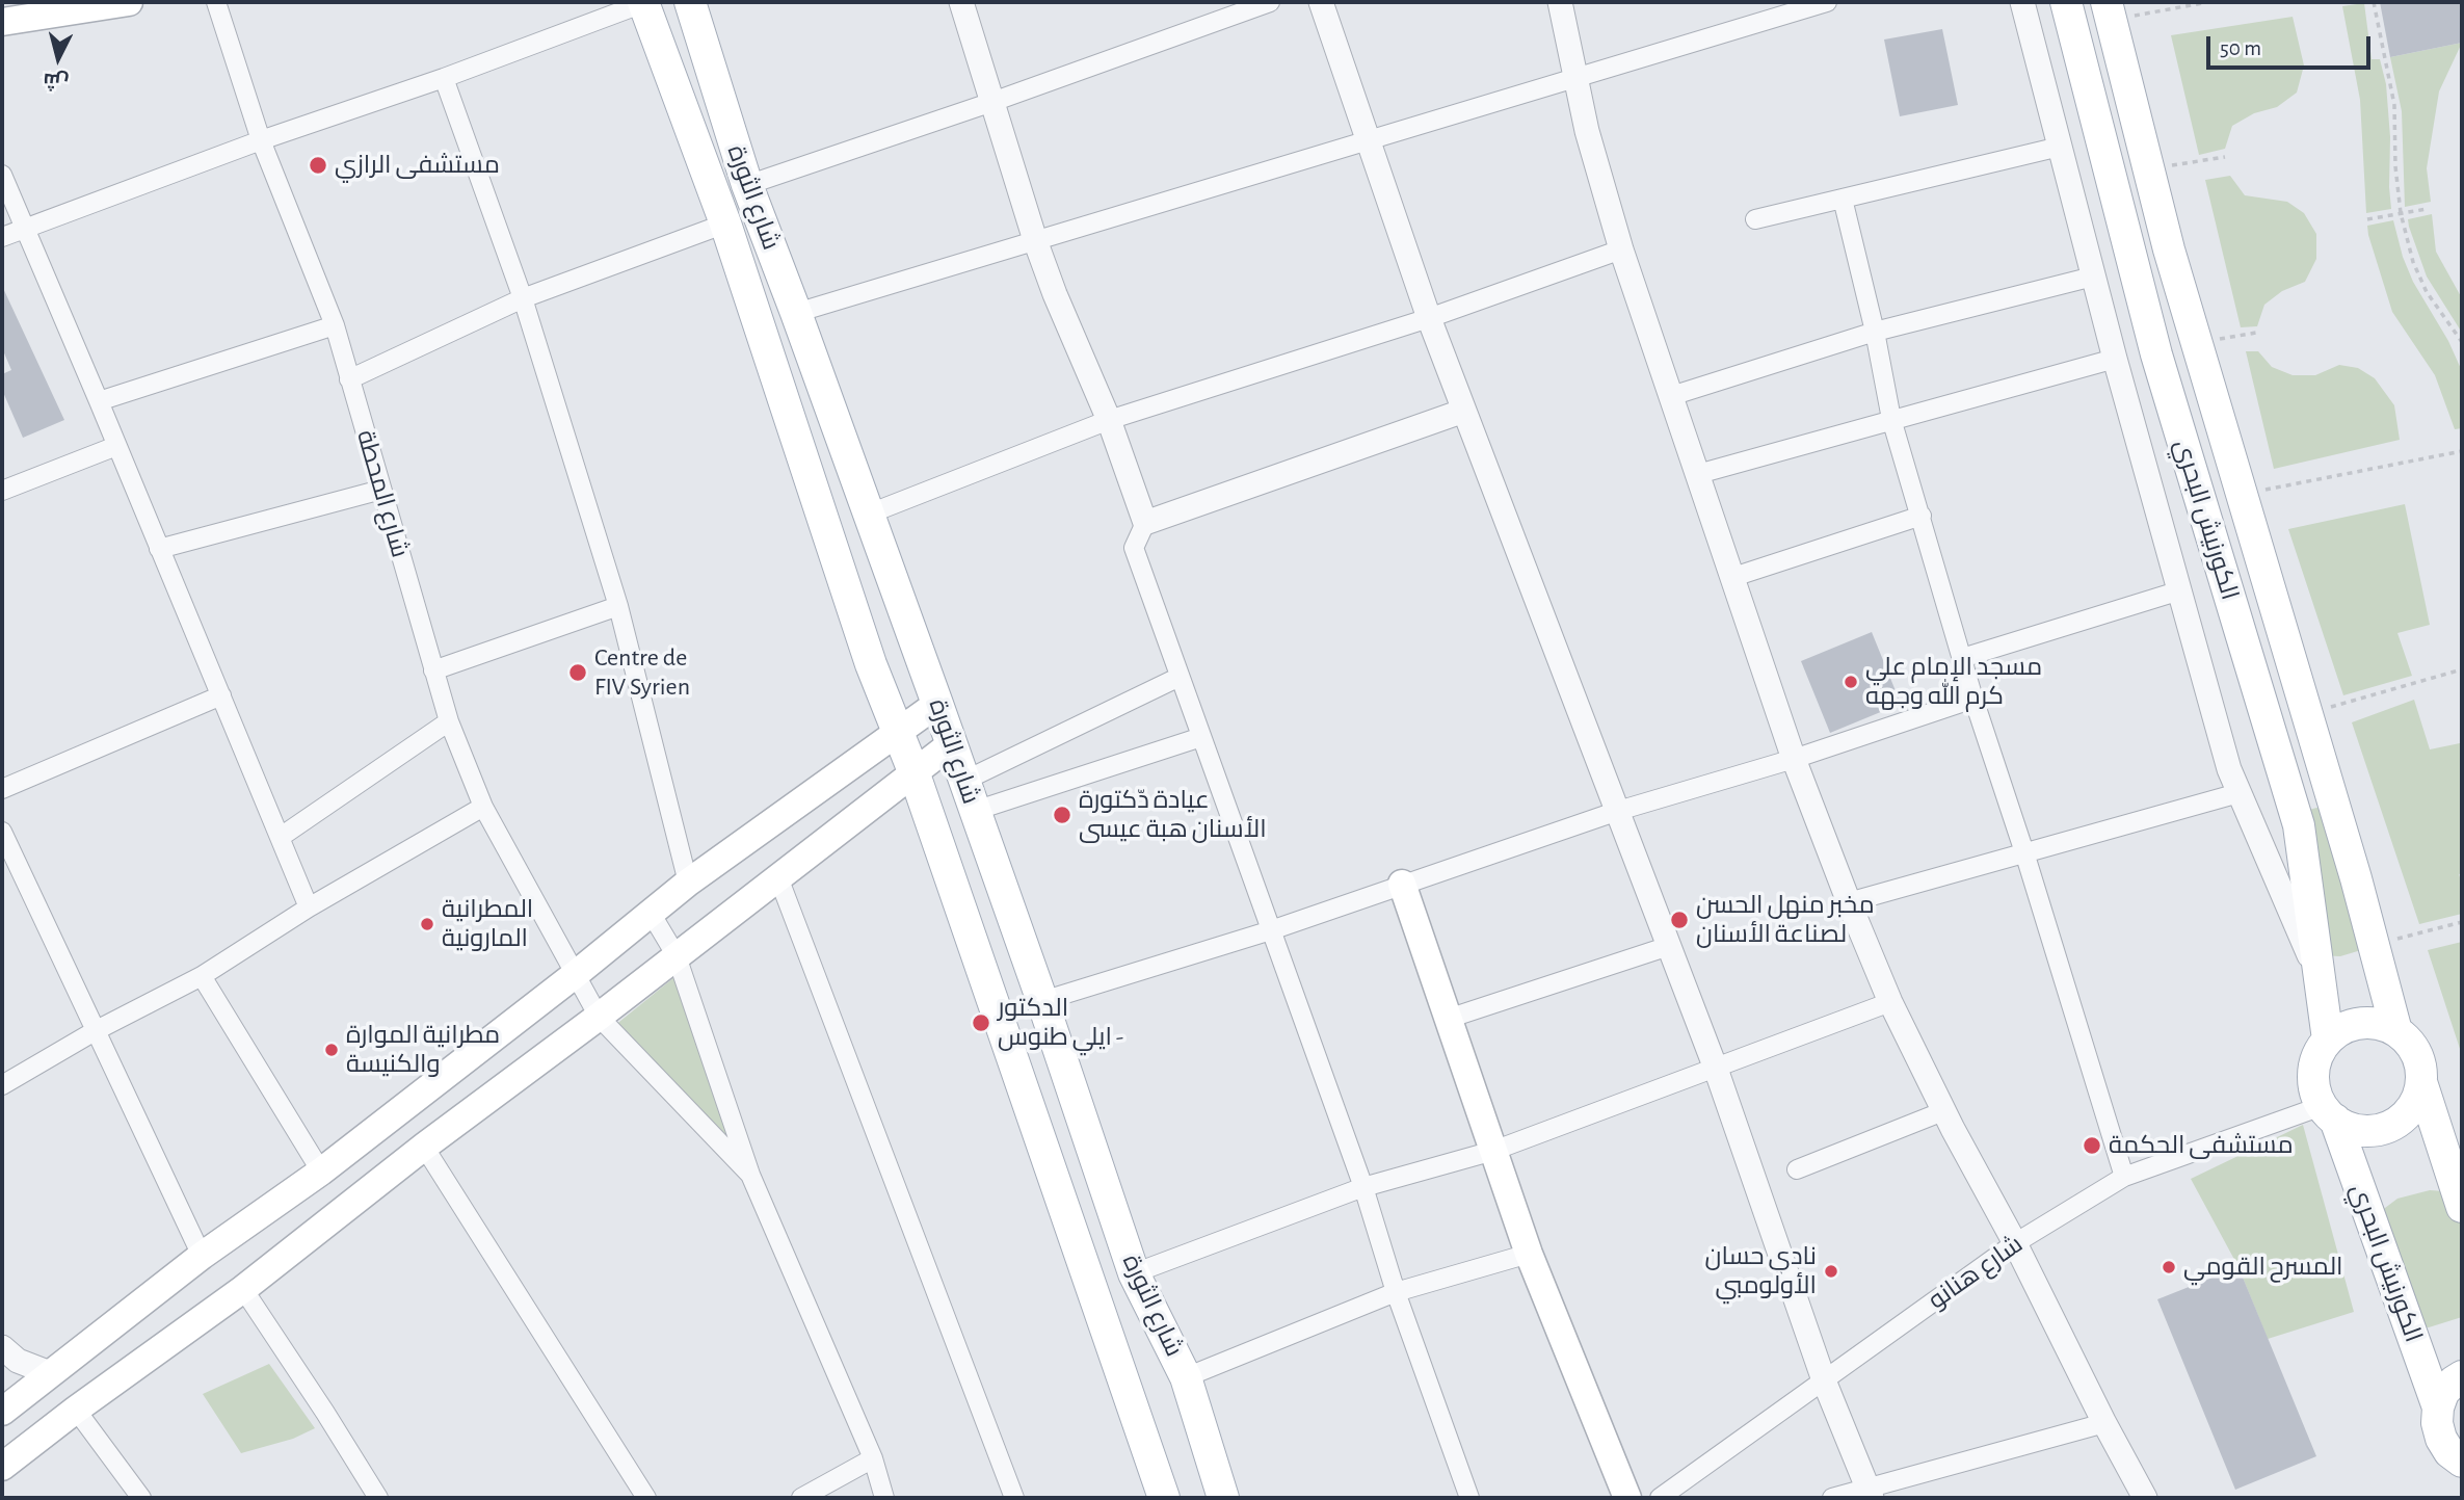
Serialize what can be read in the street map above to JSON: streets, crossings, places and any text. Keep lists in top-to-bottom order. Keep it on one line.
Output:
{"streets":{"main road":["شارع الثورة","الكورنيش البحري"],"street":["شارع المحطة","شارع هنانو"]},"crossings":[["الكورنيش البحري","شارع هنانو"]],"places":["مستشفى الرازي","Centre de FIV Syrien","مسجد الإمام علي كرم الله وجهه","عيادة دّكتورة الأسنان هبة عيسى","مخبر منهل الحسن لصناعة الأسنان","المطرانية المارونية","الدكتور ايلي طنوس -","مطرانية الموارة والكنيسة","مستشفى الحكمة","المسرح القومي","نادي حسان الأولومبي"],"scale_bar":"50 m","north":"bottom"}
